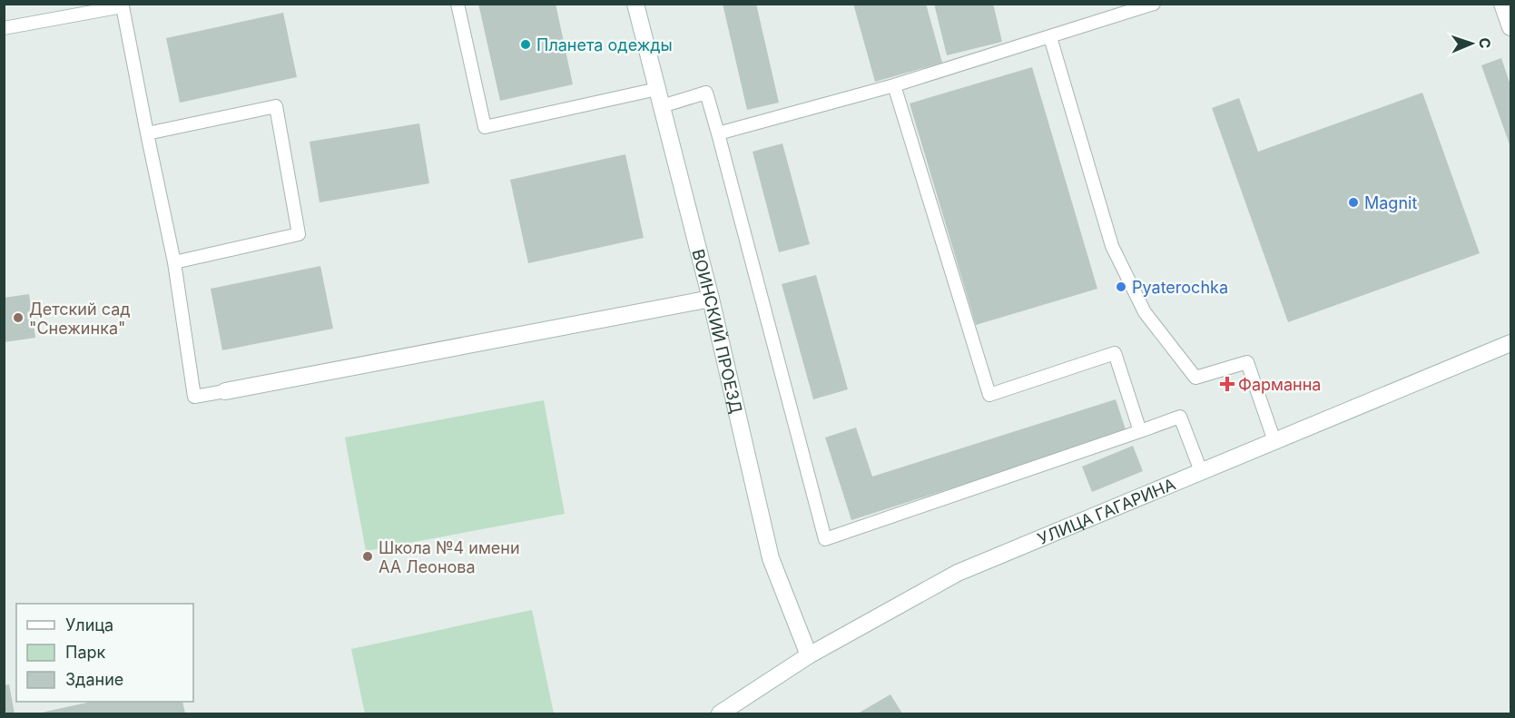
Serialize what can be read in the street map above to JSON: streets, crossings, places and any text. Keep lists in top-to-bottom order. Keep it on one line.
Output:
{"streets":{"main road":["ВОИНСКИЙ ПРОЕЗД","УЛИЦА ГАГАРИНА"]},"crossings":[["ВОИНСКИЙ ПРОЕЗД","УЛИЦА ГАГАРИНА"]],"places":{"other":["Планета одежды","Magnit","Pyaterochka","Детский сад \"Снежинка\"","Школа №4 имени АА Леонова"],"health":["Фарманна"]},"legend":["Улица","Парк","Здание"],"north":"right"}
